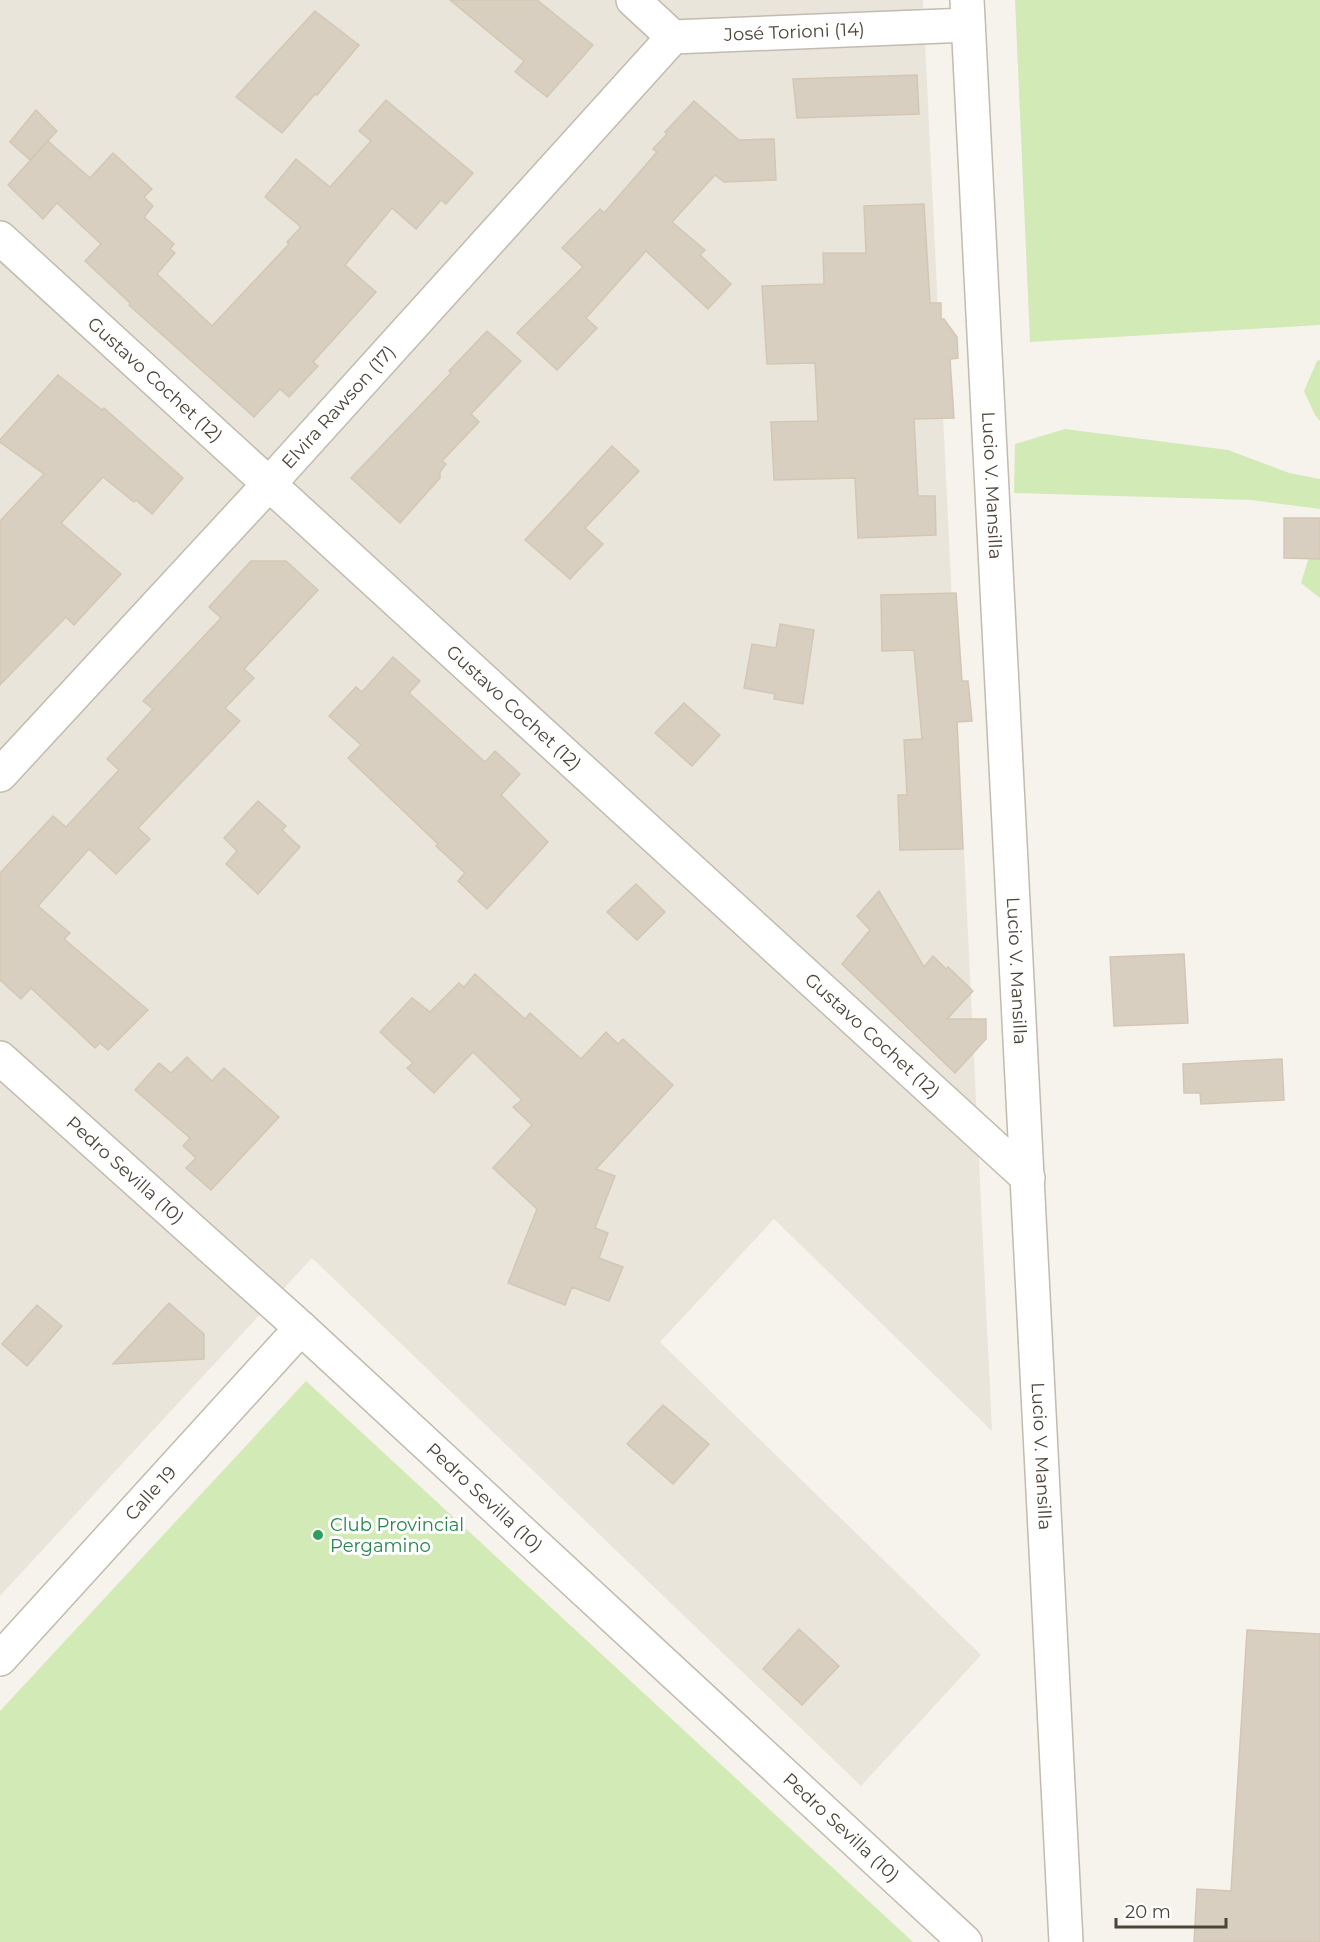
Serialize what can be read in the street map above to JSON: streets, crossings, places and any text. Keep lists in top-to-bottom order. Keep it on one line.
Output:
{"streets":{"street":["José Torioni (14)","Gustavo Cochet (12)","Elvira Rawson (17)","Lucio V. Mansilla","Pedro Sevilla (10)","Calle 19"]},"crossings":[["José Torioni (14)","Elvira Rawson (17)"],["José Torioni (14)","Lucio V. Mansilla"],["Gustavo Cochet (12)","Elvira Rawson (17)"],["Gustavo Cochet (12)","Lucio V. Mansilla"],["Pedro Sevilla (10)","Calle 19"]],"places":["Club Provincial Pergamino"],"scale_bar":"20 m"}
